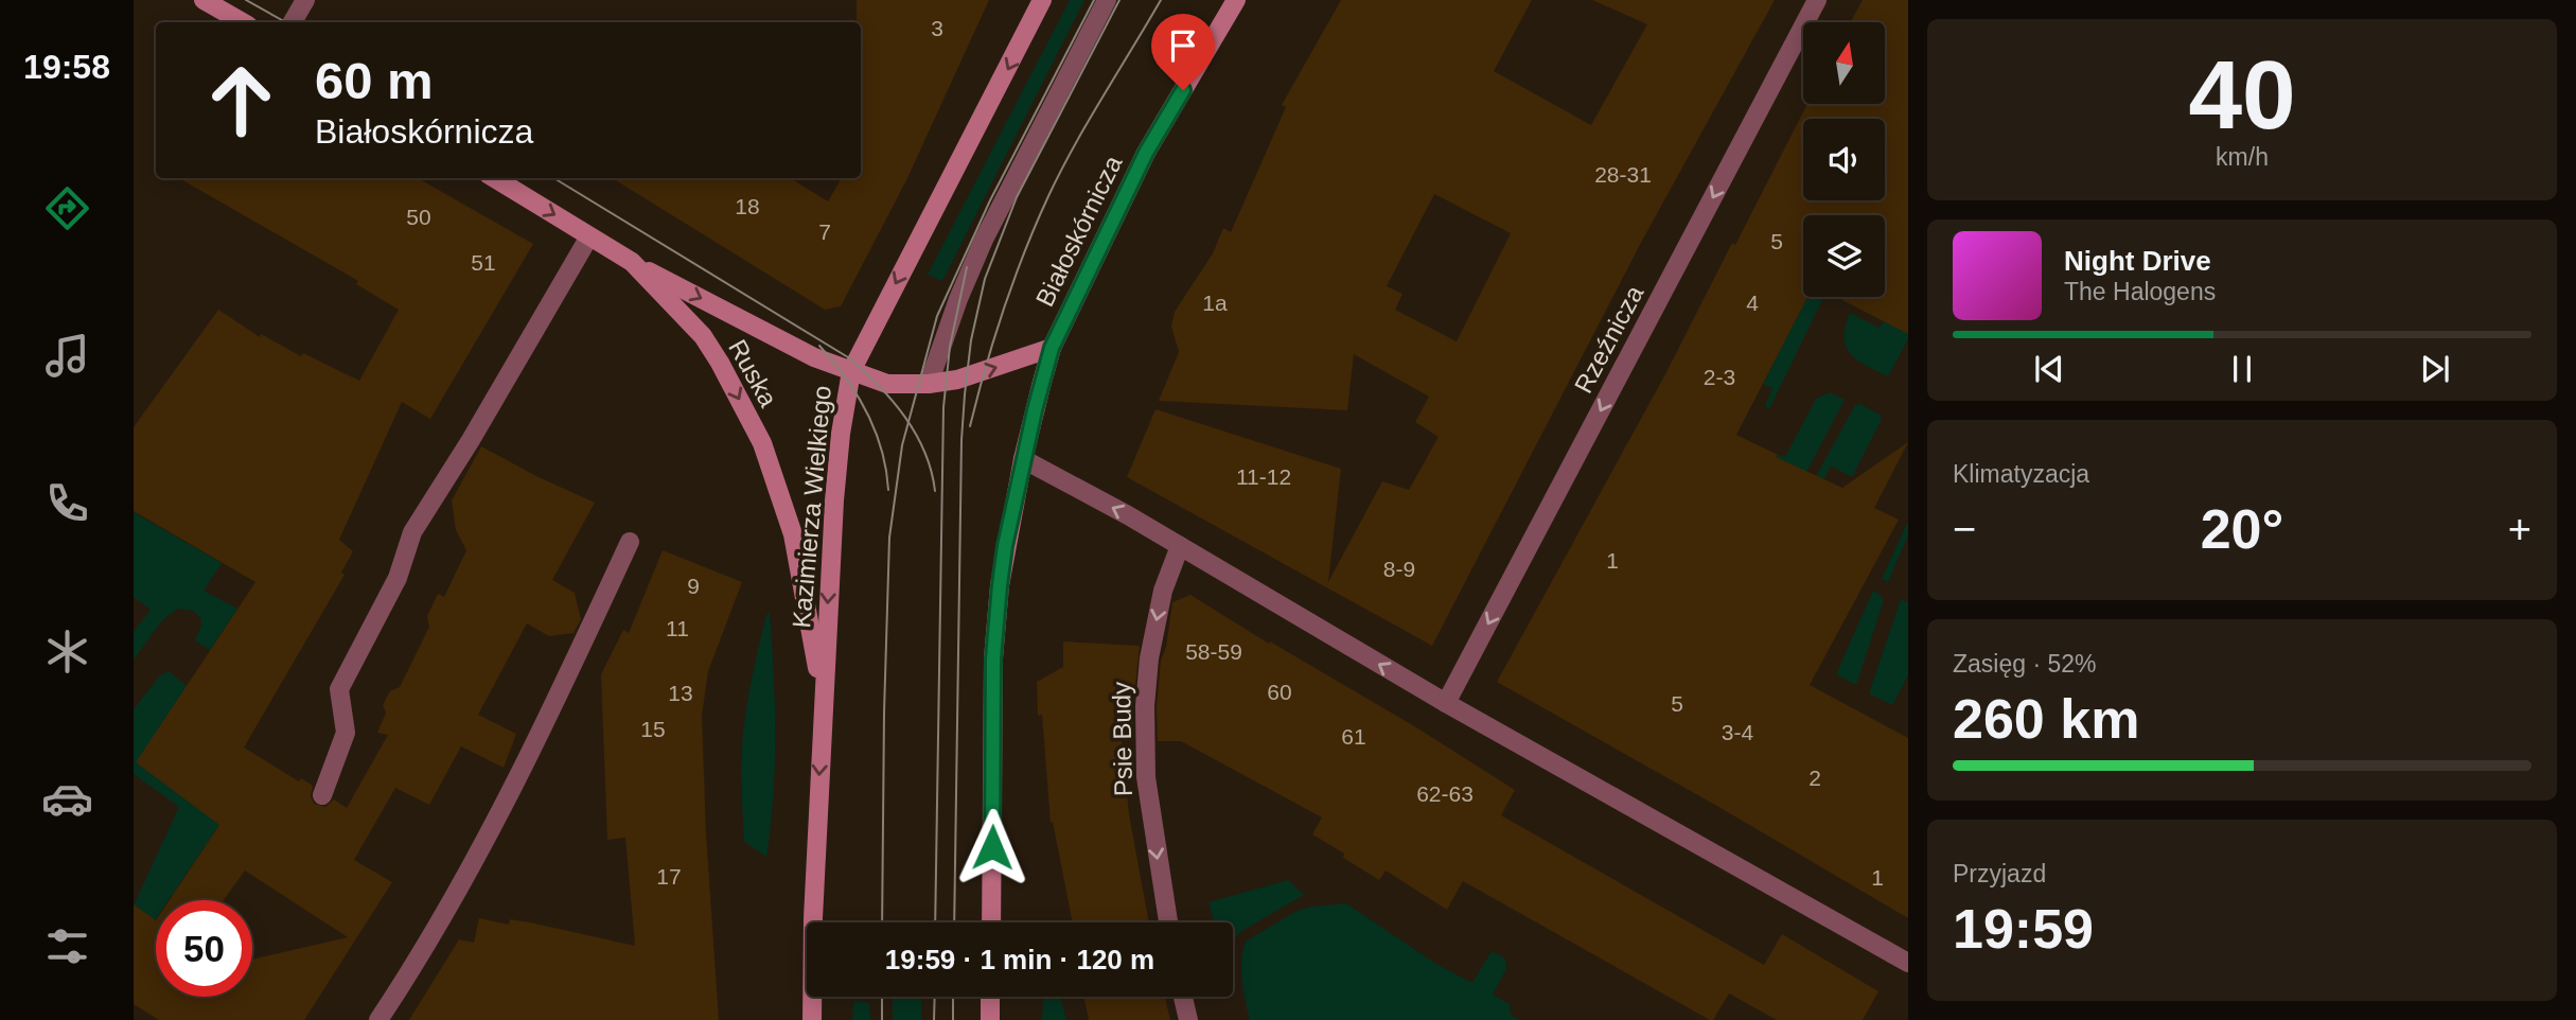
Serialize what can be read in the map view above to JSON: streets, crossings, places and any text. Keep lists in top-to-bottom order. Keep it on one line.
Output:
{"streets":{"main road":["Białoskórnicza","Ruska","Kazimierza Wielkiego"],"street":["Rzeźnicza","Psie Budy"]},"crossings":[["Ruska","Kazimierza Wielkiego"]],"one_way":["Rzeźnicza","Ruska","Kazimierza Wielkiego","Psie Budy"],"house_numbers":["3","28-31","18","50","7","5","51","1a","4","2-3","11-12","1","8-9","9","11","58-59","60","13","5","15","3-4","61","2","62-63","17","1"],"north":"top","page":{"tabs":"19:58","tile":[["40","km/h"],"Klimatyzacja",["Zasięg · 52%","260 km"],["Przyjazd","19:59"]],"turn":["60 m","Białoskórnicza"],"song":["Night Drive","The Halogens"],"heat":["−","20°","+"],"limit":"50","trip":"19:59 · 1 min · 120 m"}}
